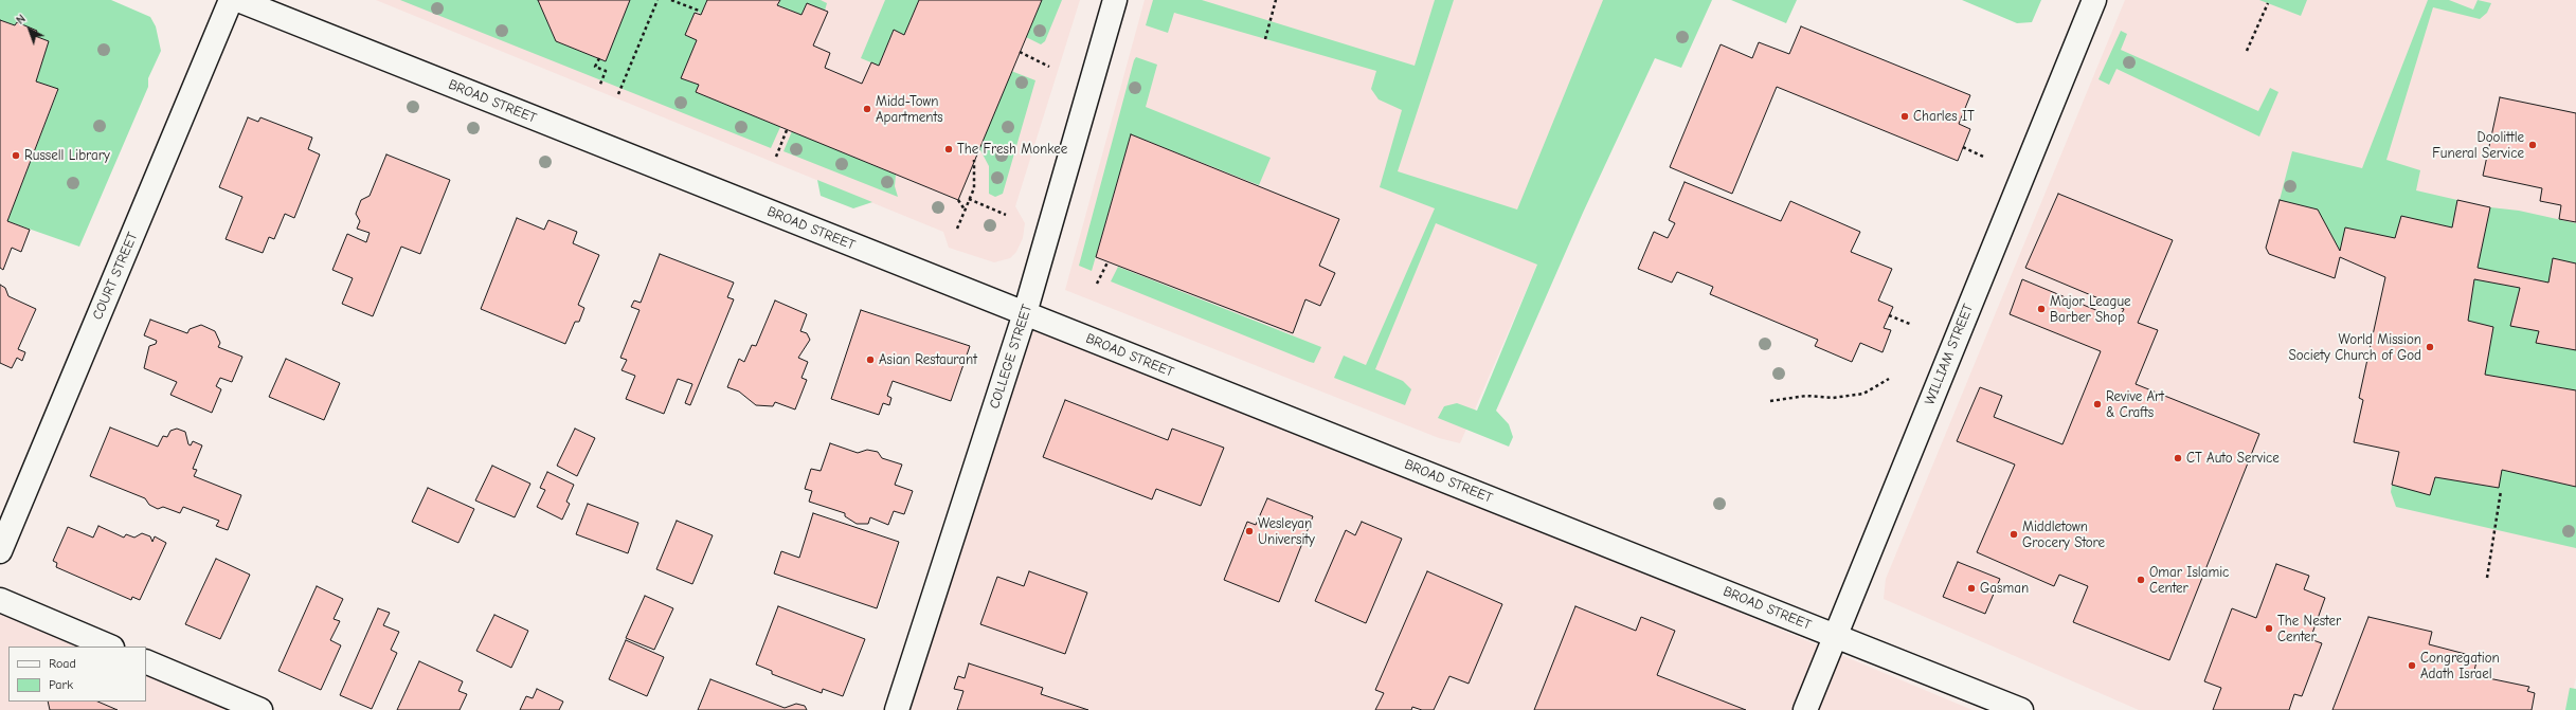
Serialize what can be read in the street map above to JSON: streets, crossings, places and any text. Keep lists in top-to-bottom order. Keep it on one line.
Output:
{"streets":{"street":["BROAD STREET","COURT STREET","WILLIAM STREET","COLLEGE STREET"]},"crossings":[["BROAD STREET","WILLIAM STREET"],["BROAD STREET","COLLEGE STREET"]],"places":["Midd-Town Apartments","Charles IT","Doolittle Funeral Service","The Fresh Monkee","Russell Library","Major League Barber Shop","World Mission Society Church of God","Asian Restaurant","Revive Art & Crafts","CT Auto Service","Wesleyan University","Middletown Grocery Store","Omar Islamic Center","Gasman","The Nester Center","Congregation Adath Israel"],"legend":["Road","Park"],"north":"top left"}
